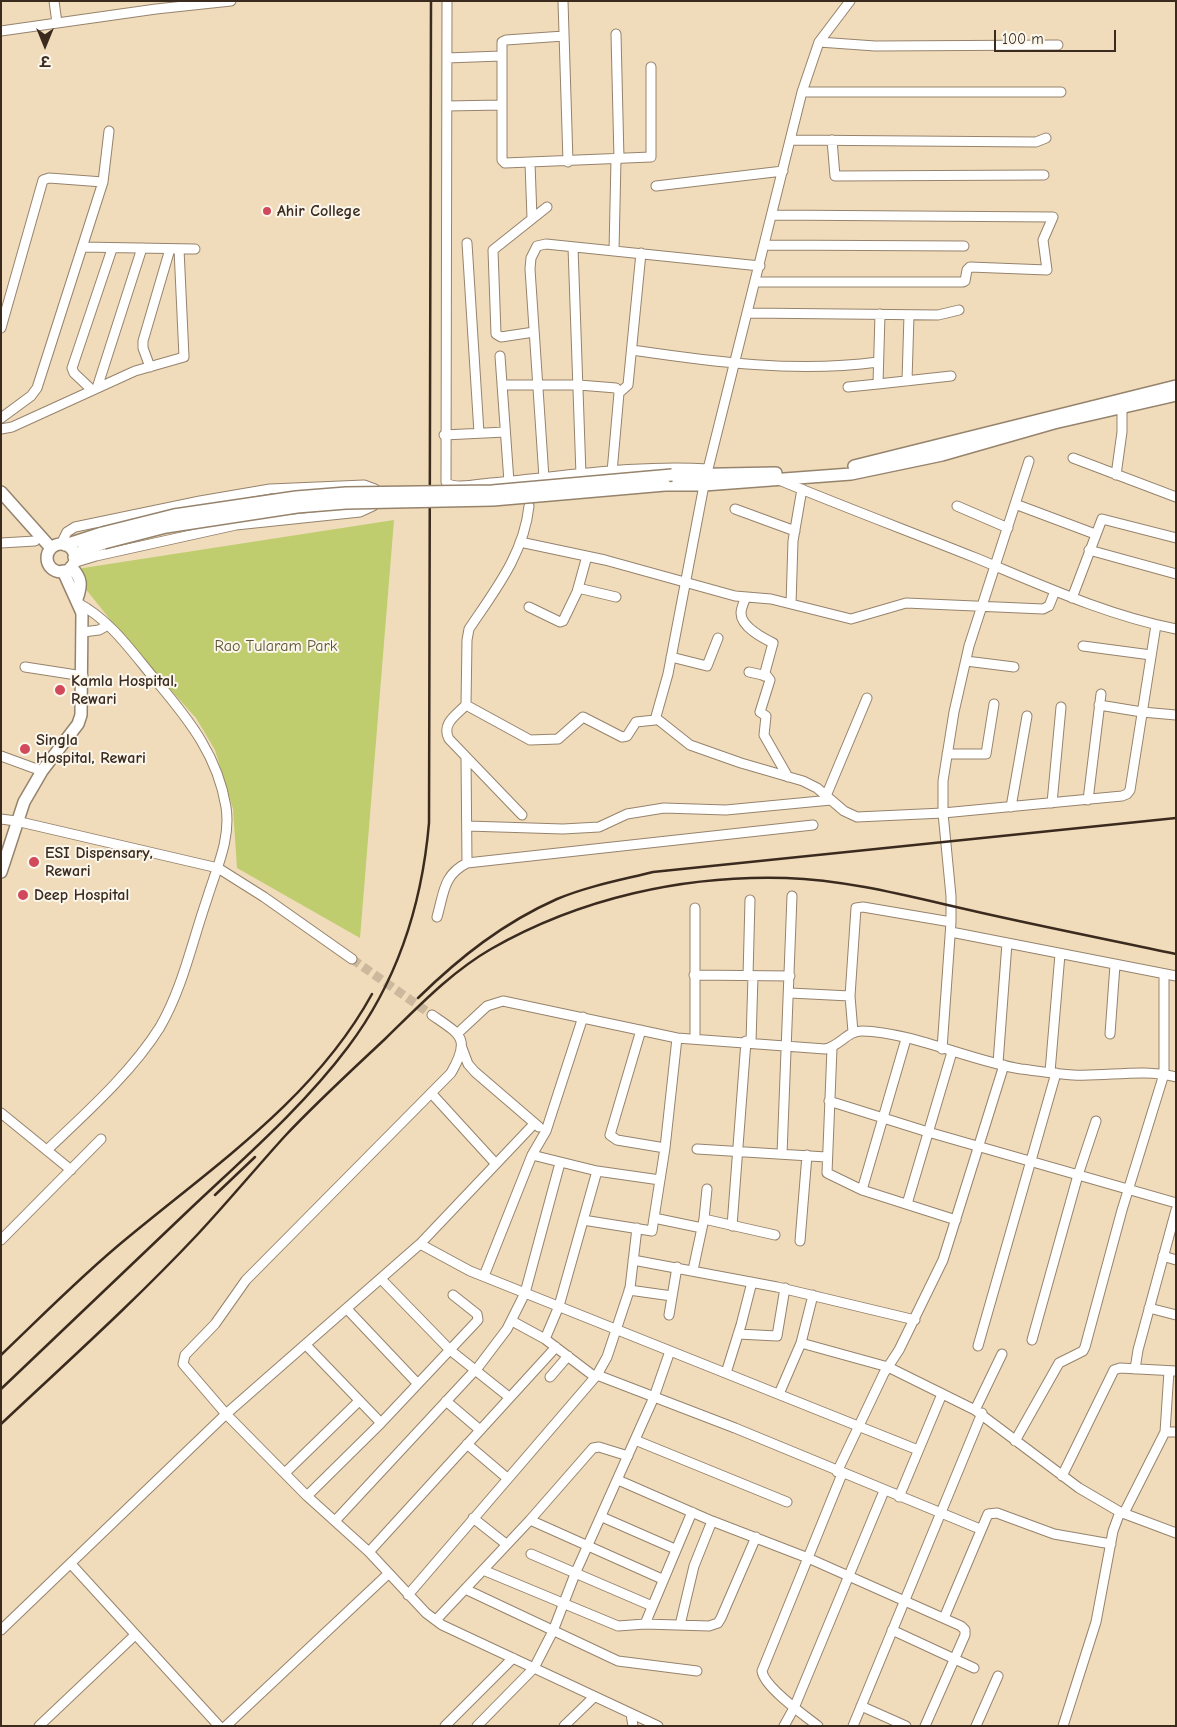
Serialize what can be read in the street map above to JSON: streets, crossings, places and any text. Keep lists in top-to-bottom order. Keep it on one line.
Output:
{"parks":["Rao Tularam Park"],"places":["Ahir College","Kamla Hospital, Rewari","Singla Hospital, Rewari","ESI Dispensary, Rewari","Deep Hospital"],"scale_bar":"100 m","north":"bottom"}
